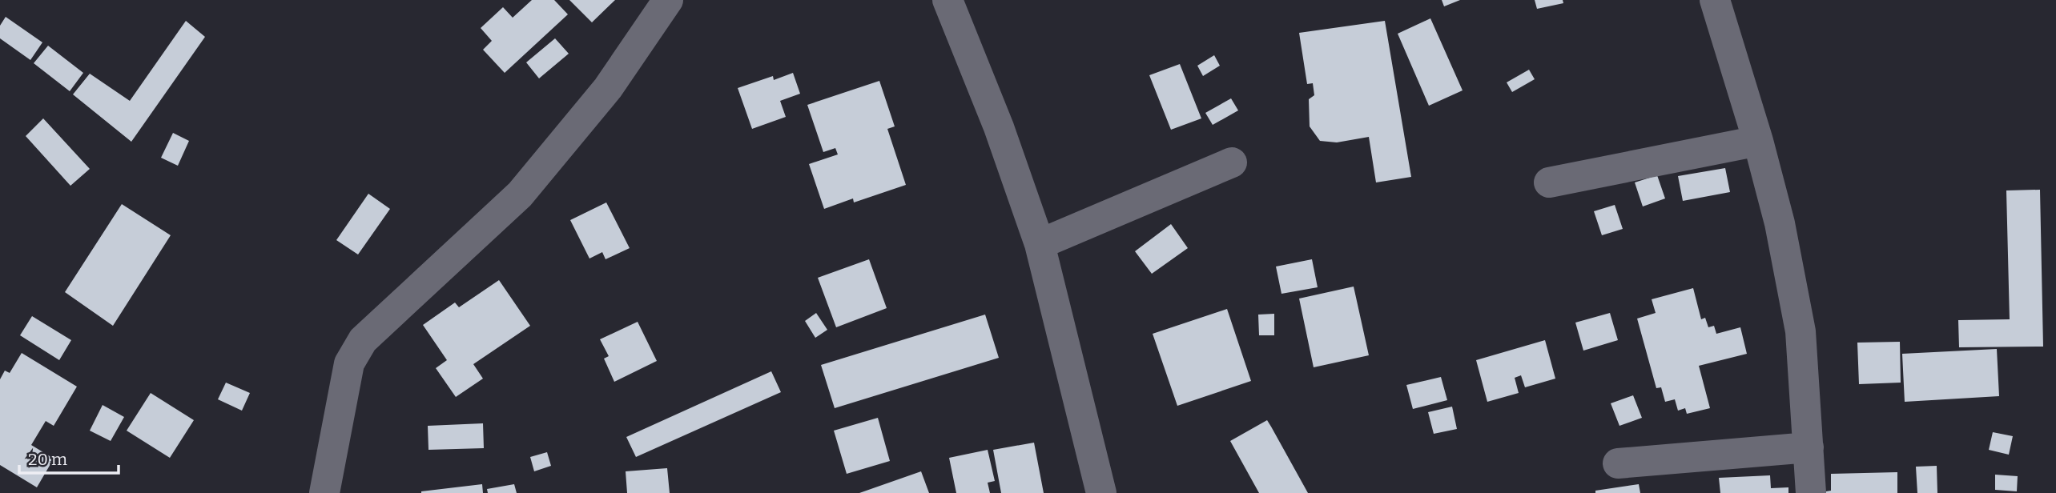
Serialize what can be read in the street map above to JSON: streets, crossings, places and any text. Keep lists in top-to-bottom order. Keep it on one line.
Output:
{"scale_bar":"20 m"}
